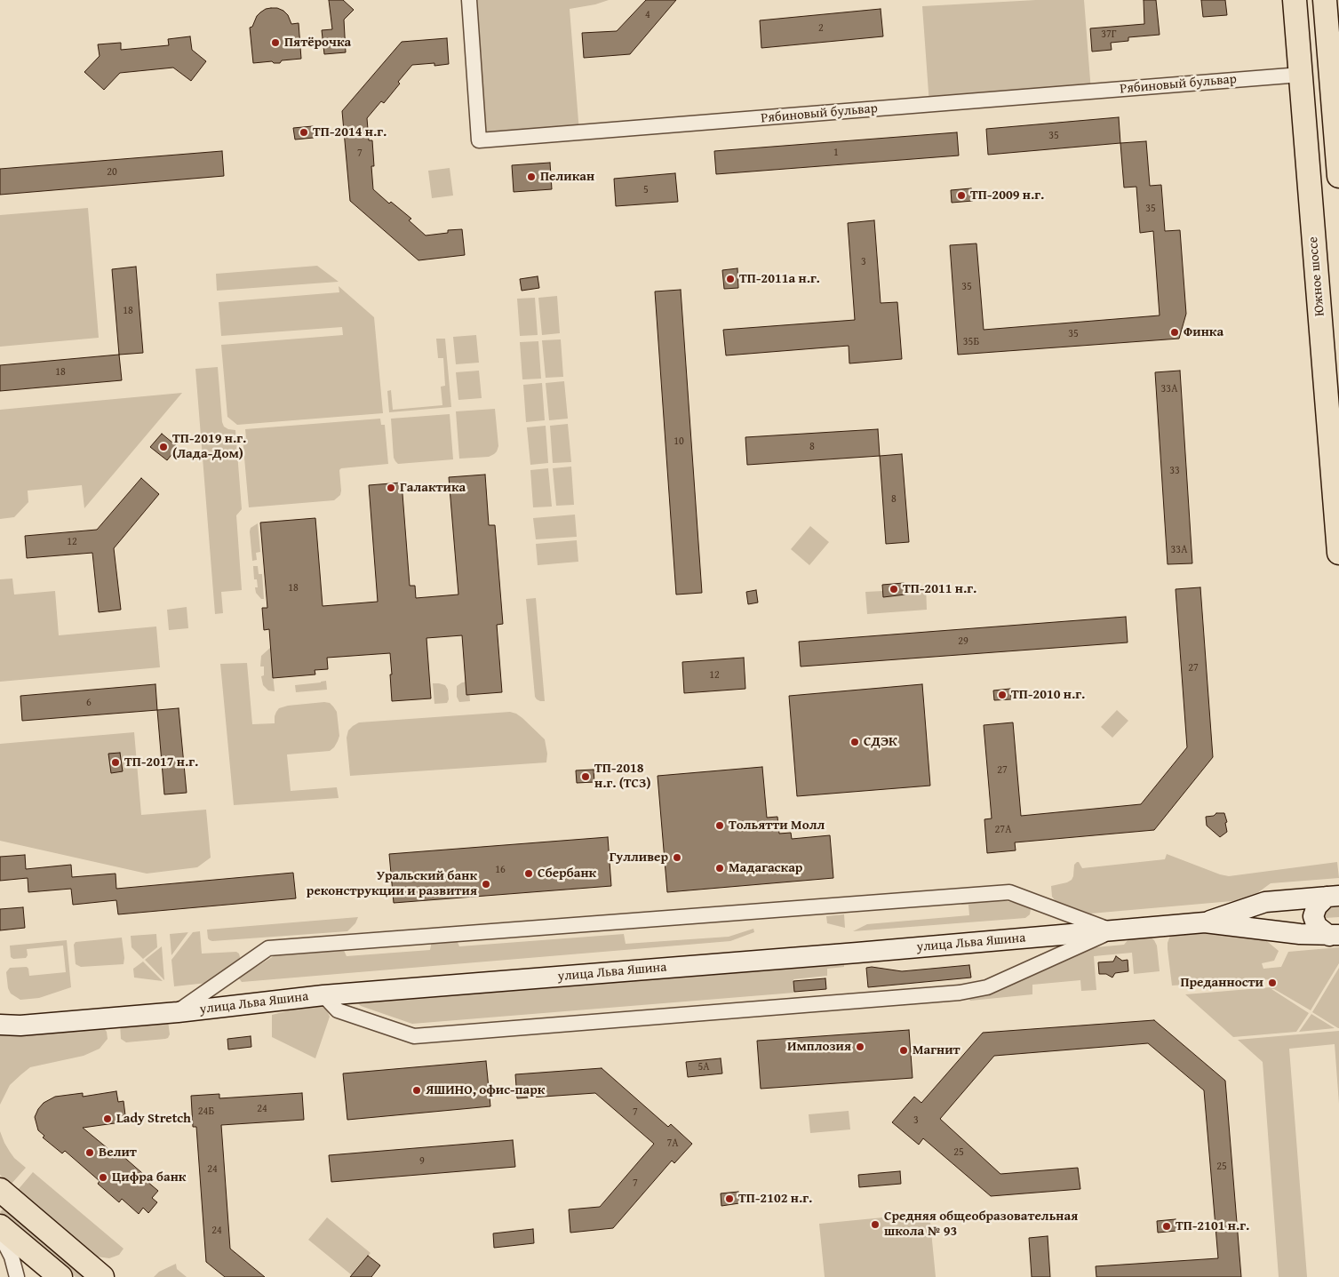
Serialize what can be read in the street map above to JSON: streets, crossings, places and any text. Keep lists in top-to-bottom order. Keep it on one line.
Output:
{"streets":{"main road":["Южное шоссе","улица Льва Яшина"],"street":["Рябиновый бульвар"]},"crossings":[["Рябиновый бульвар","Южное шоссе"]],"places":["Пятёрочка","ТП-2014 н.г.","Пеликан","ТП-2009 н.г.","ТП-2011а н.г.","Финка","ТП-2019 н.г. (Лада-Дом)","Галактика","ТП-2011 н.г.","ТП-2010 н.г.","СДЭК","ТП-2017 н.г.","ТП-2018 н.г. (ТСЗ)","Тольятти Молл","Гулливер","Мадагаскар","Сбербанк","Уральский банк реконструкции и развития","Преданности","Имплозия","Магнит","ЯШИНО, офис-парк","Lady Stretch","Велит","Цифра банк","ТП-2102 н.г.","Средняя общеобразовательная школа № 93","ТП-2101 н.г."],"house_numbers":["4","2","37Г","35","1","7","20","5","35","3","35","18","35","35Б","18","33А","10","8","33","8","12","33А","18","29","27","12","6","27","27А","16","5А","24","24Б","7","3","7А","25","9","25","24","7","24"]}
